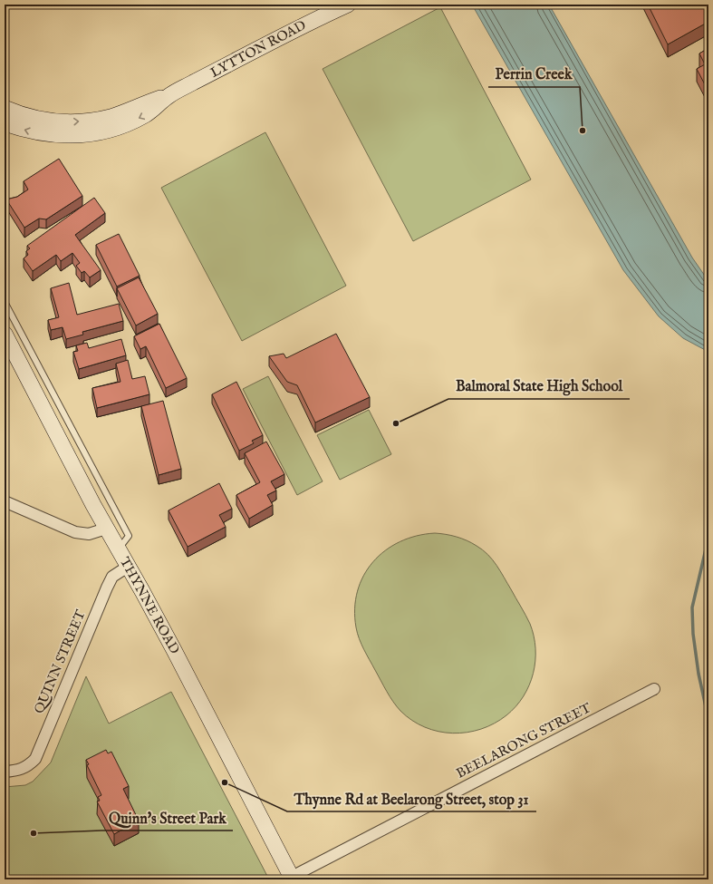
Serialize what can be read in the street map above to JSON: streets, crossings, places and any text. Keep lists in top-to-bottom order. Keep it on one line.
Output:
{"streets":{"main road":["LYTTON ROAD","THYNNE ROAD"],"street":["QUINN STREET","BEELARONG STREET"]},"crossings":[["THYNNE ROAD","QUINN STREET"],["THYNNE ROAD","BEELARONG STREET"]],"places":["Perrin Creek","Balmoral State High School","Thynne Rd at Beelarong Street, stop 31","Quinn's Street Park"]}
